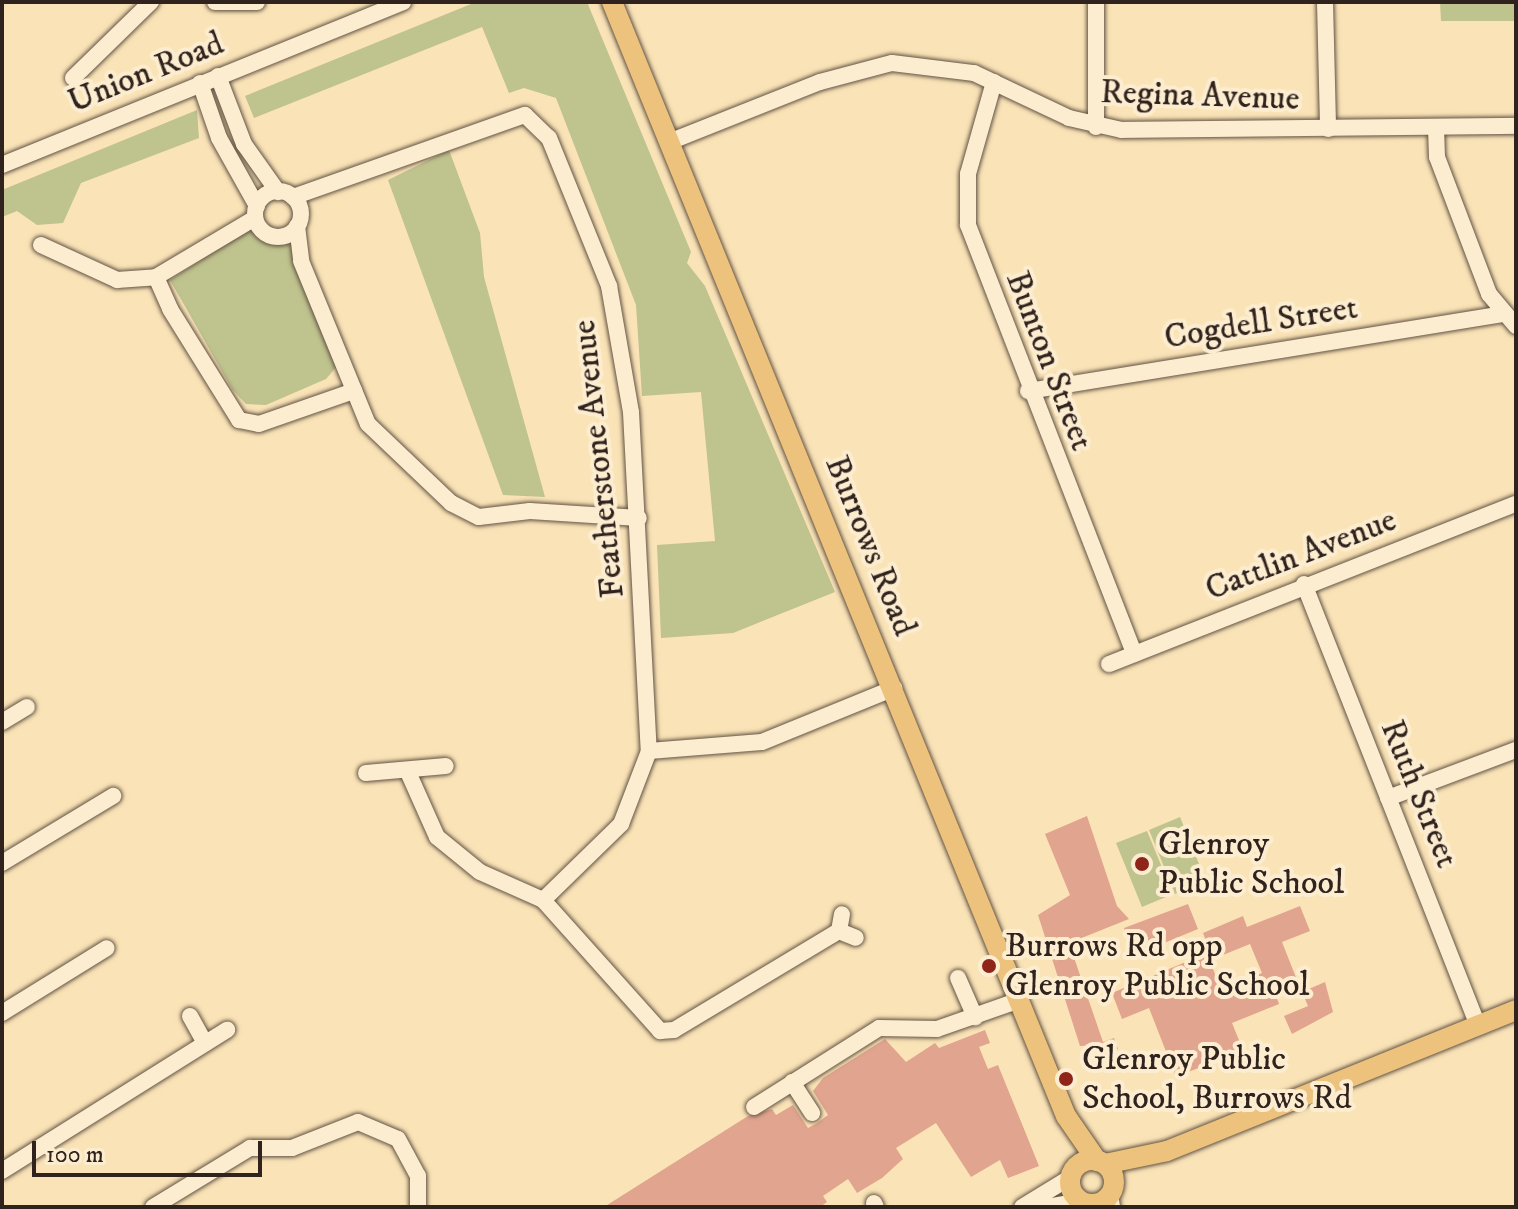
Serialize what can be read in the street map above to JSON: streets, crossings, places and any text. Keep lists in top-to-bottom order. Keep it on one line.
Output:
{"streets":{"main road":["Burrows Road"],"street":["Union Road","Regina Avenue","Cogdell Street","Bunton Street","Featherstone Avenue","Cattlin Avenue","Ruth Street"]},"crossings":[["Regina Avenue","Bunton Street"],["Regina Avenue","Burrows Road"],["Cogdell Street","Bunton Street"],["Bunton Street","Cattlin Avenue"],["Cattlin Avenue","Ruth Street"]],"places":["Glenroy Public School","Burrows Rd opp Glenroy Public School","Glenroy Public School, Burrows Rd"],"scale_bar":"100 m"}
